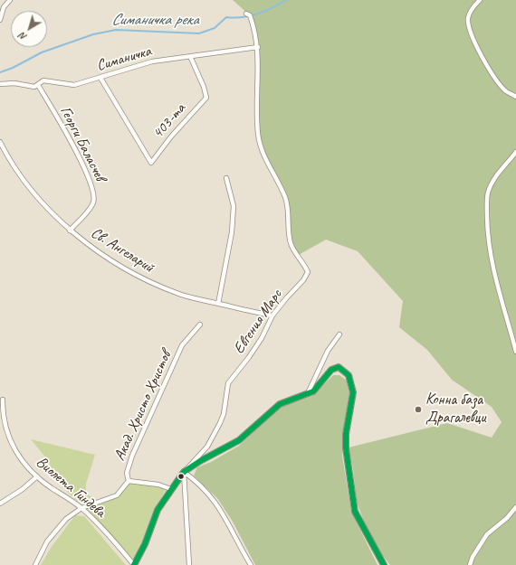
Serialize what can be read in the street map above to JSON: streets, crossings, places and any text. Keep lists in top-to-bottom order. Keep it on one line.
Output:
{"streets":{"street":["Симаничка","403-та","Георги Баласчев","Св. Ангеларий","Евгения Марс","Акад. Христо Христов","Виолета Гиндева"]},"crossings":[["Симаничка","403-та"],["Симаничка","Георги Баласчев"],["Симаничка","Евгения Марс"],["Георги Баласчев","Св. Ангеларий"],["Св. Ангеларий","Евгения Марс"]],"water":["Симаничка река"],"places":["Конна база Драгалевци"],"north":"bottom left"}
